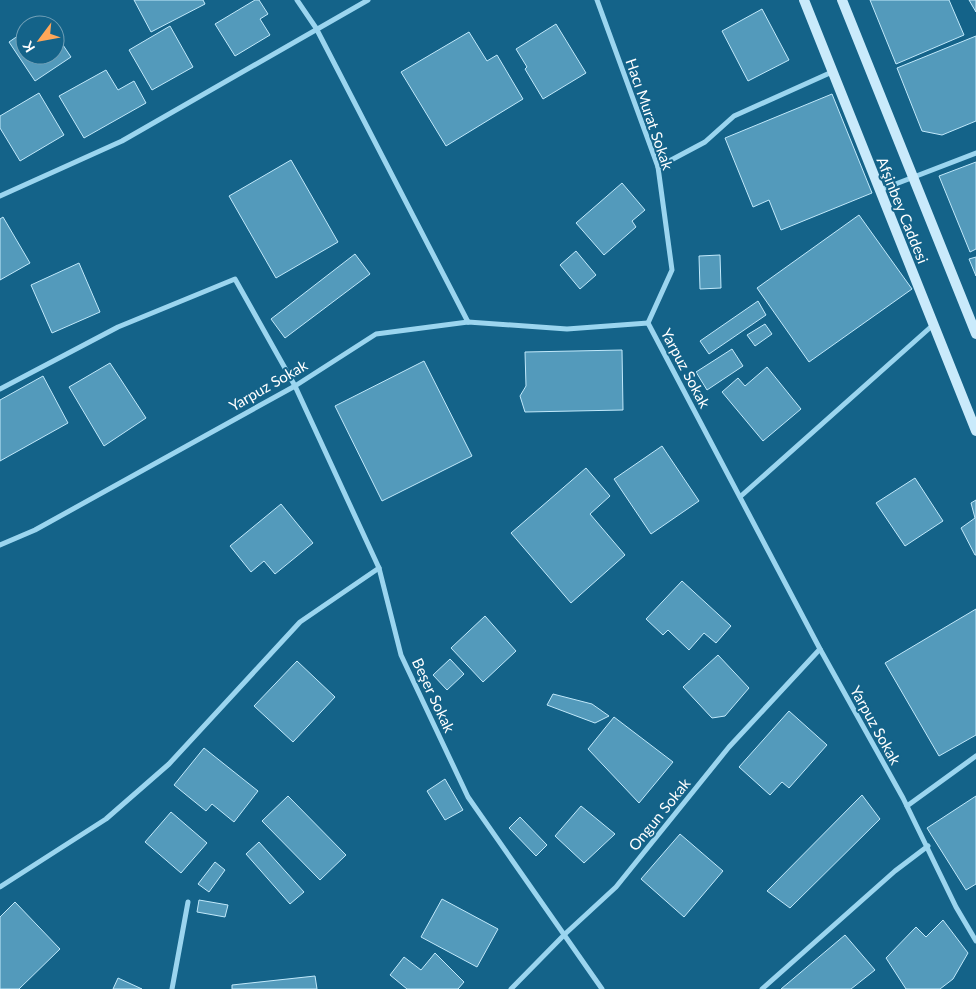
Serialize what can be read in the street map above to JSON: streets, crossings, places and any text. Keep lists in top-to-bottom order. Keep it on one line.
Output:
{"streets":{"main road":["Afşinbey Caddesi"],"street":["Hacı Murat Sokak","Yarpuz Sokak","Beşer Sokak","Ongun Sokak"]},"crossings":[["Hacı Murat Sokak","Yarpuz Sokak"],["Yarpuz Sokak","Beşer Sokak"],["Yarpuz Sokak","Ongun Sokak"],["Beşer Sokak","Ongun Sokak"]],"north":"bottom left"}
